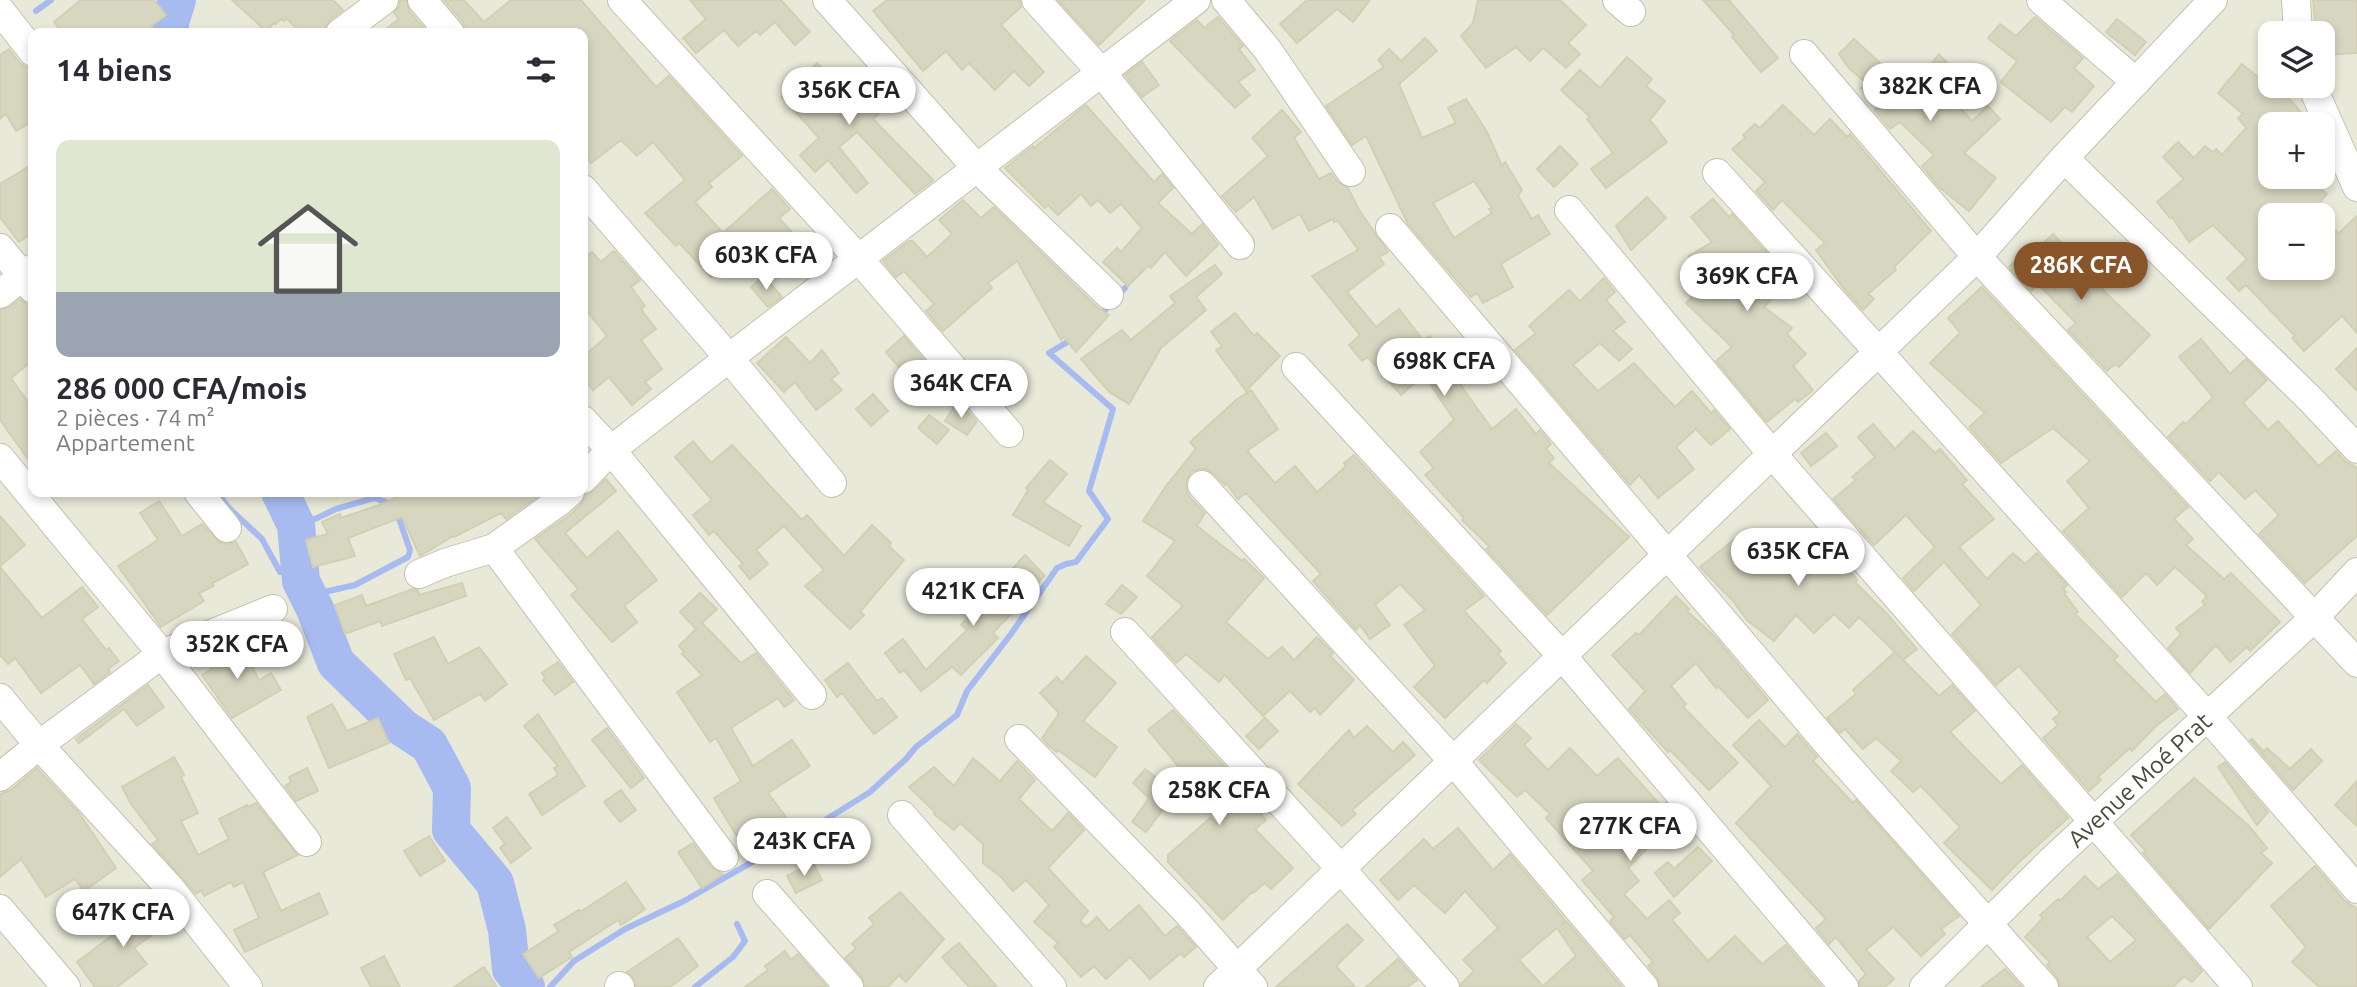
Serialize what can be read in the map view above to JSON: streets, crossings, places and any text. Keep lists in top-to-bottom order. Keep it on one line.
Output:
{"streets":{"street":["Avenue Moé Prat"]},"page":{"map_buttons":["+","−"],"heading":"14 biens","price":["382K CFA","356K CFA","603K CFA","286K CFA","369K CFA","698K CFA","364K CFA","635K CFA","421K CFA","352K CFA","258K CFA","277K CFA","243K CFA","647K CFA"],"list":[{"name":"286 000 CFA/mois","note":"2 pièces · 74 m² · Appartement"}]}}
